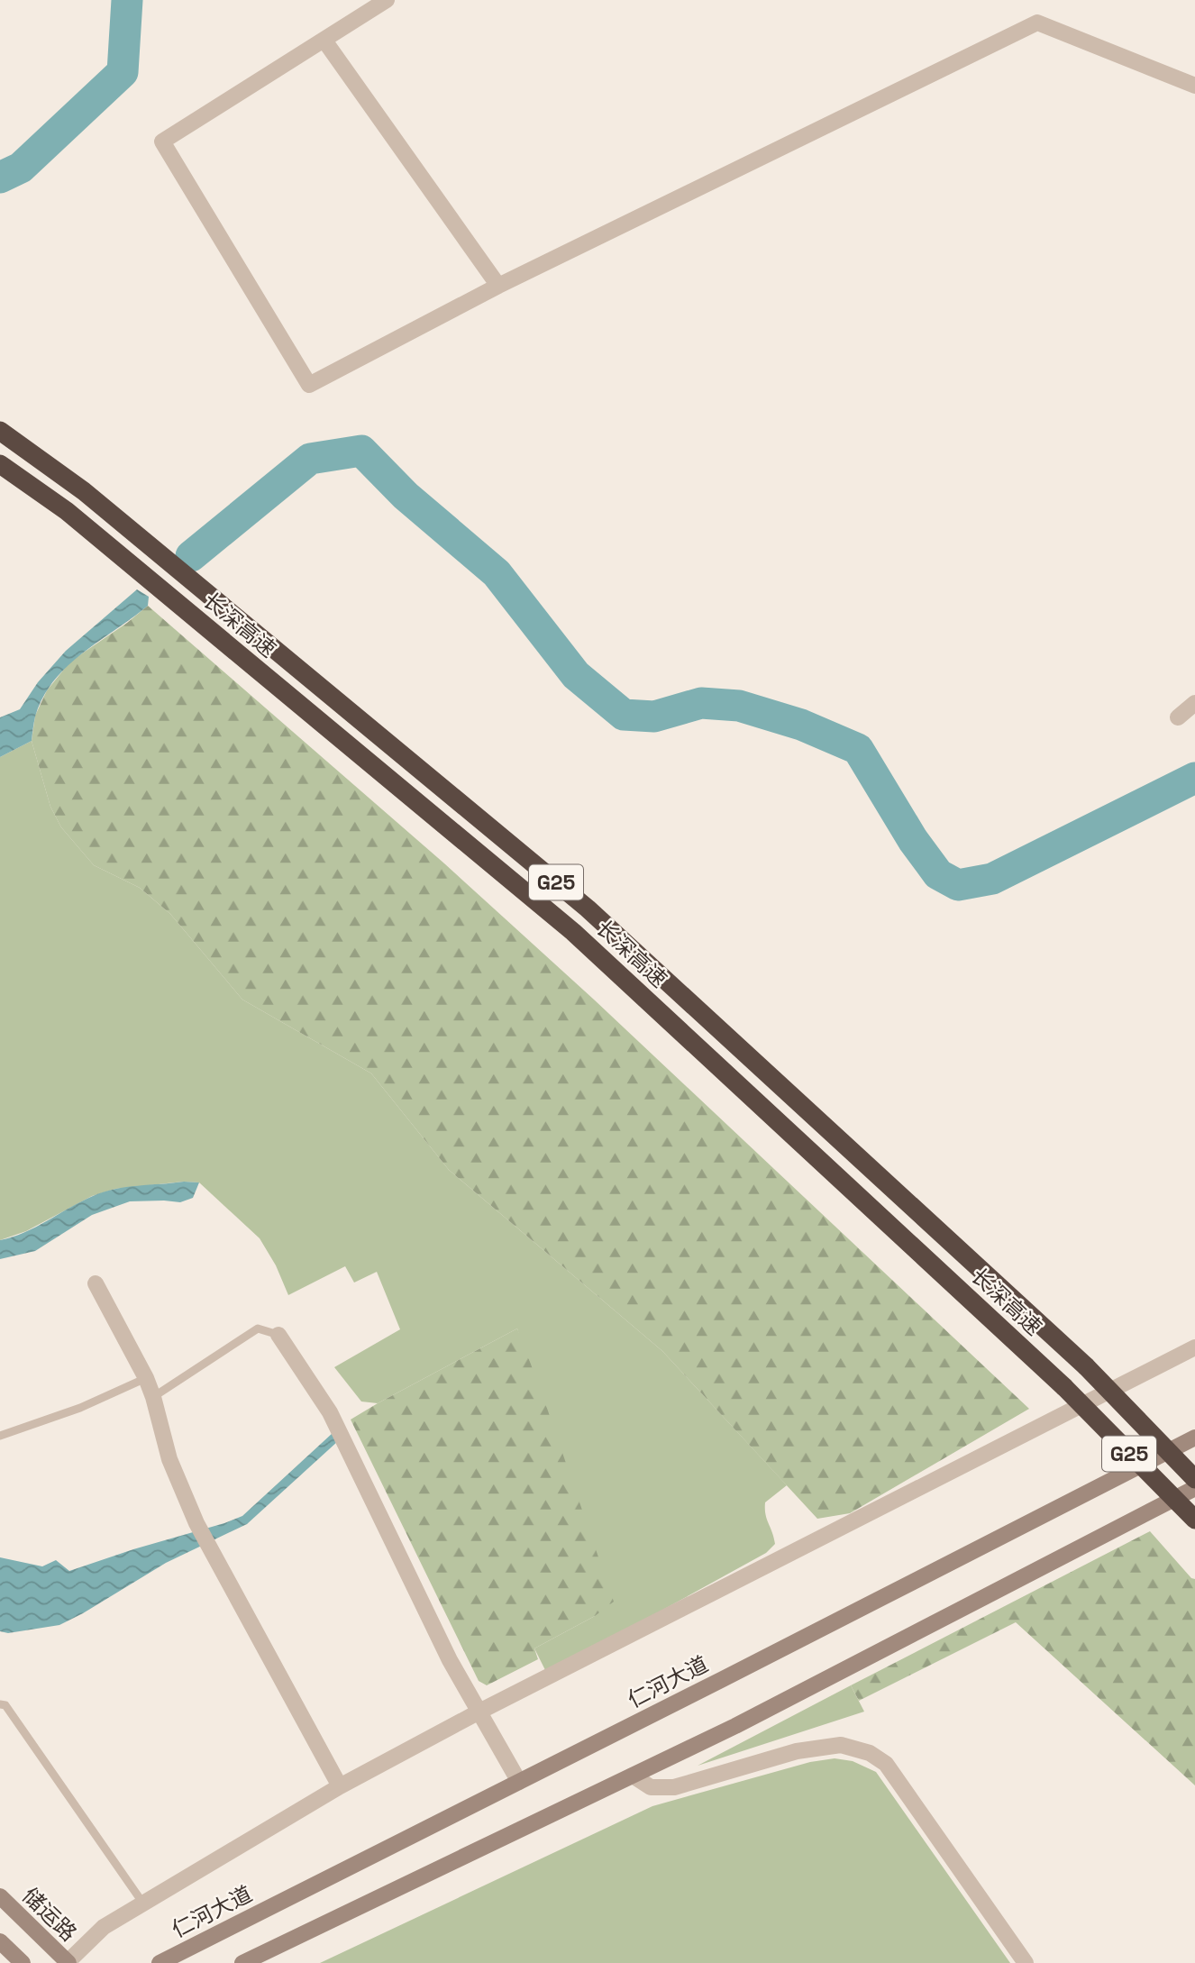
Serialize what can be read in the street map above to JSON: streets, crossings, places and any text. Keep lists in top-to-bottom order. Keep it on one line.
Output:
{"streets":{"highway":["长深高速","G25"],"main road":["仁河大道","储运路"]}}
